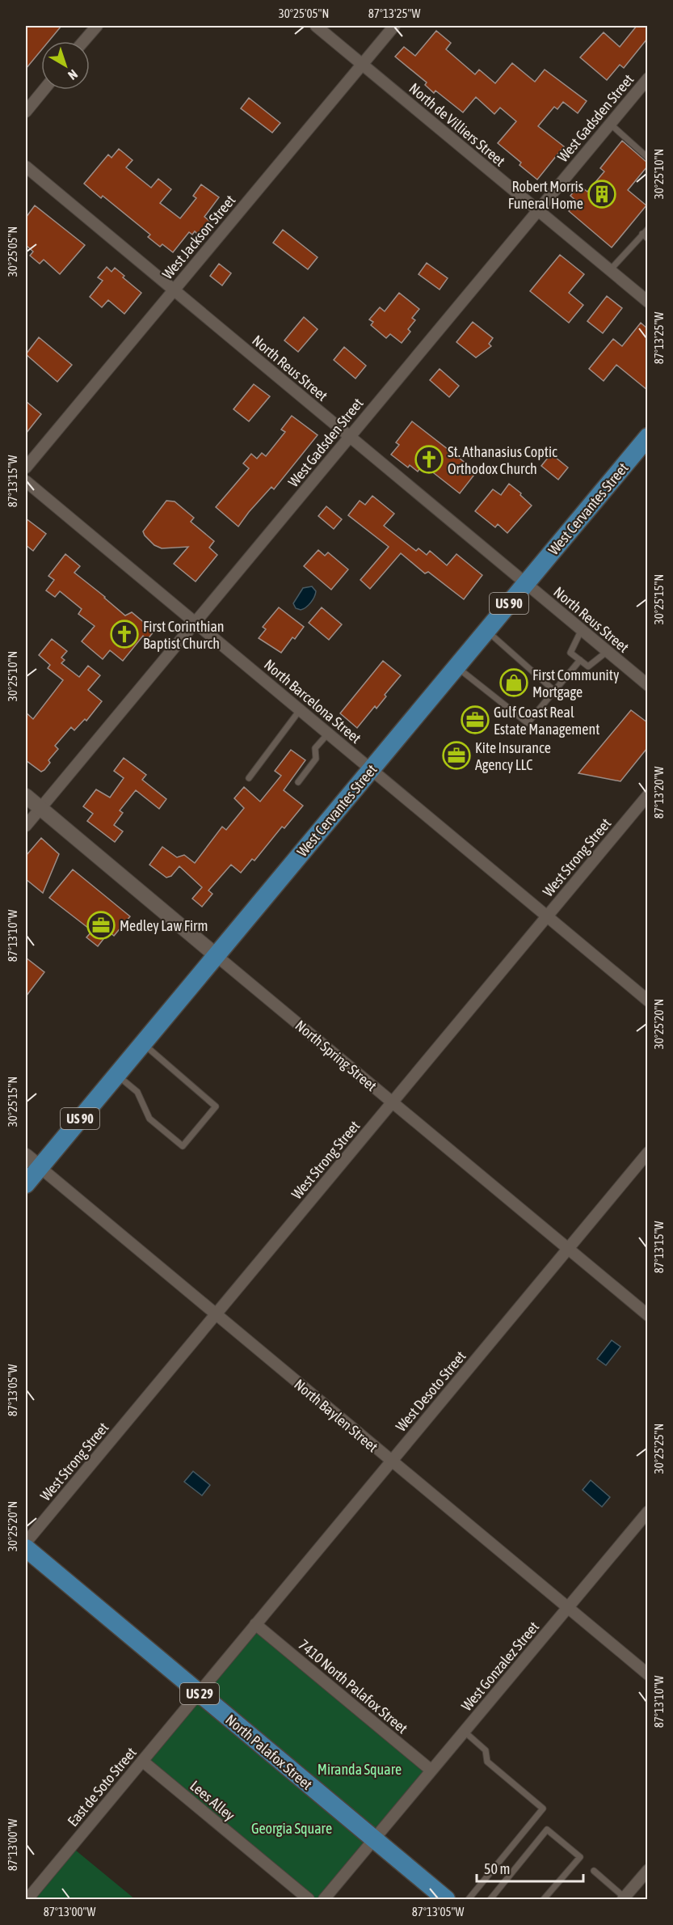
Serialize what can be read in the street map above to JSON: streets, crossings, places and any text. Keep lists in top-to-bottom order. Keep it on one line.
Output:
{"streets":{"main road":["West Cervantes Street","US 90","US 29","North Palafox Street"],"street":["West Gadsden Street","North de Villiers Street","West Jackson Street","North Reus Street","North Barcelona Street","West Strong Street","North Spring Street","West Desoto Street","North Baylen Street","West Gonzalez Street","7410 North Palafox Street","East de Soto Street","Lees Alley"]},"crossings":[["West Gadsden Street","North de Villiers Street"],["West Gadsden Street","North Reus Street"],["West Gadsden Street","North Barcelona Street"],["West Gadsden Street","North Spring Street"],["North de Villiers Street","West Jackson Street"],["West Jackson Street","North Reus Street"],["North Reus Street","West Cervantes Street"],["West Cervantes Street","North Barcelona Street"],["West Cervantes Street","North Spring Street"],["West Cervantes Street","North Baylen Street"],["North Barcelona Street","West Strong Street"],["West Strong Street","North Spring Street"],["West Strong Street","North Baylen Street"],["North Spring Street","West Desoto Street"],["West Desoto Street","North Baylen Street"],["West Desoto Street","7410 North Palafox Street"],["West Desoto Street","North Palafox Street"],["West Desoto Street","East de Soto Street"],["North Baylen Street","West Gonzalez Street"],["West Gonzalez Street","7410 North Palafox Street"],["West Gonzalez Street","North Palafox Street"],["North Palafox Street","East de Soto Street"],["East de Soto Street","Lees Alley"]],"parks":["Miranda Square","Georgia Square"],"places":{"building":["Robert Morris Funeral Home"],"church":["St. Athanasius Coptic Orthodox Church","First Corinthian Baptist Church"],"shop":["First Community Mortgage"],"office":["Gulf Coast Real Estate Management","Kite Insurance Agency LLC","Medley Law Firm"]},"scale_bar":"50 m","north":"bottom right","coordinates":["30°25'05\"N","87°13'25\"W","30°25'10\"N","87°13'15\"W","30°25'15\"N","87°13'20\"W","87°13'10\"W","30°25'20\"N","87°13'05\"W","30°25'25\"N","87°13'00\"W"]}
